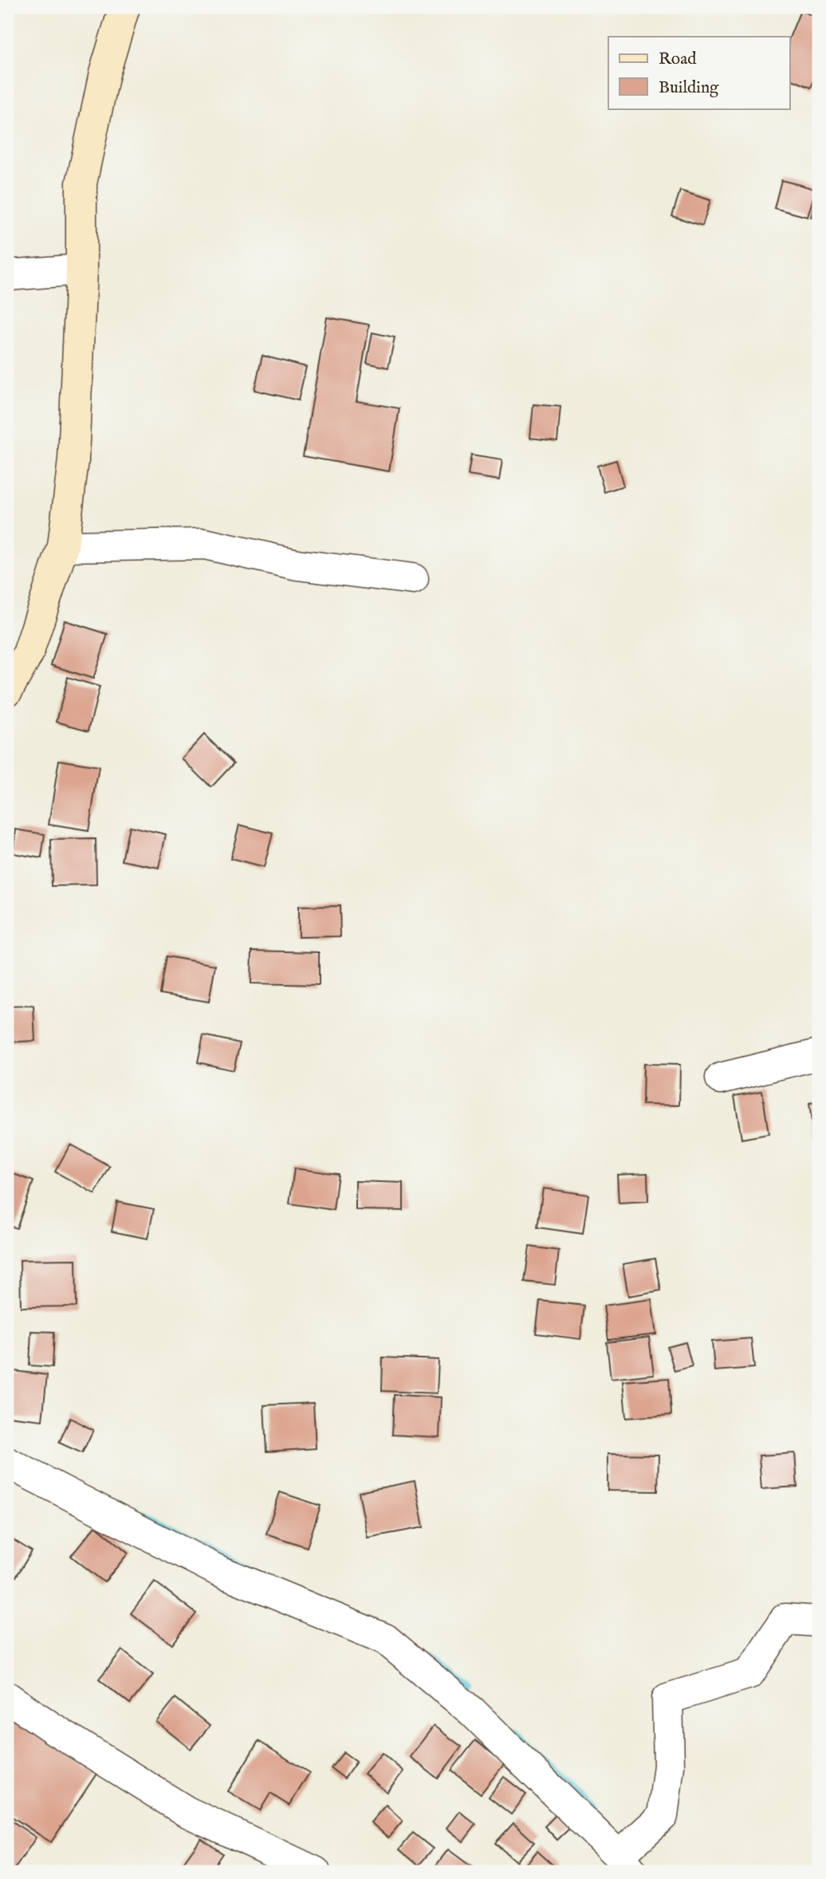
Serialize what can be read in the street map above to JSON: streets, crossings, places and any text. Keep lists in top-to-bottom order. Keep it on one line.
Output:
{"legend":["Road","Building"]}
